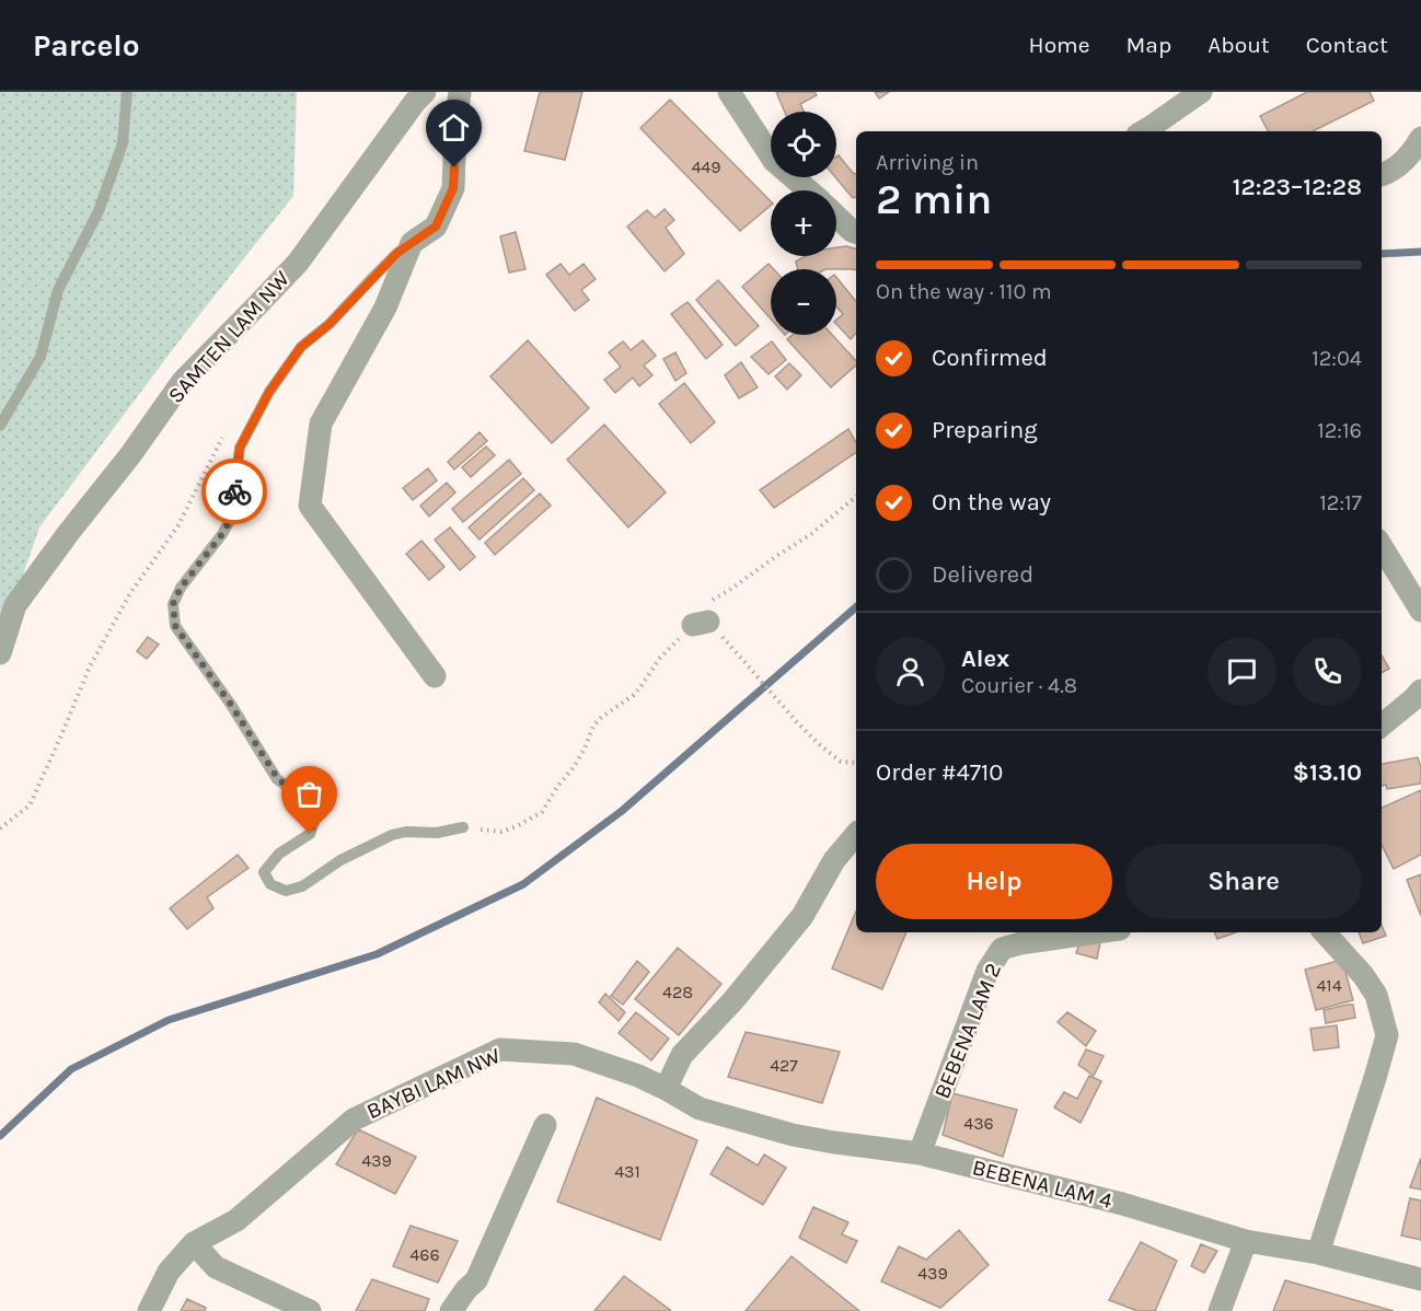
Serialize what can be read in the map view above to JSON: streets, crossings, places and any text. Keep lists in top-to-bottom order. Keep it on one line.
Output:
{"streets":{"street":["SAMTEN LAM NW","BEBENA LAM 2","BAYBI LAM NW","BEBENA LAM 4"]},"crossings":[["BEBENA LAM 2","BEBENA LAM 4"],["BAYBI LAM NW","BEBENA LAM 4"]],"house_numbers":["449","414","428","427","436","439","431","466","439"],"page":{"header":"Parcelo","nav":["Home","Map","About","Contact"],"map_buttons":["+","−"],"heading":["2 min","Arriving in","12:23–12:28"],"panel":["Alex","Courier · 4.8","Order #4710","$13.10"],"bar":"On the way · 110 m","list":[["Confirmed","12:04"],["Preparing","12:16"],["On the way","12:17"],"Delivered"],"buttons":["Help","Share"]}}
